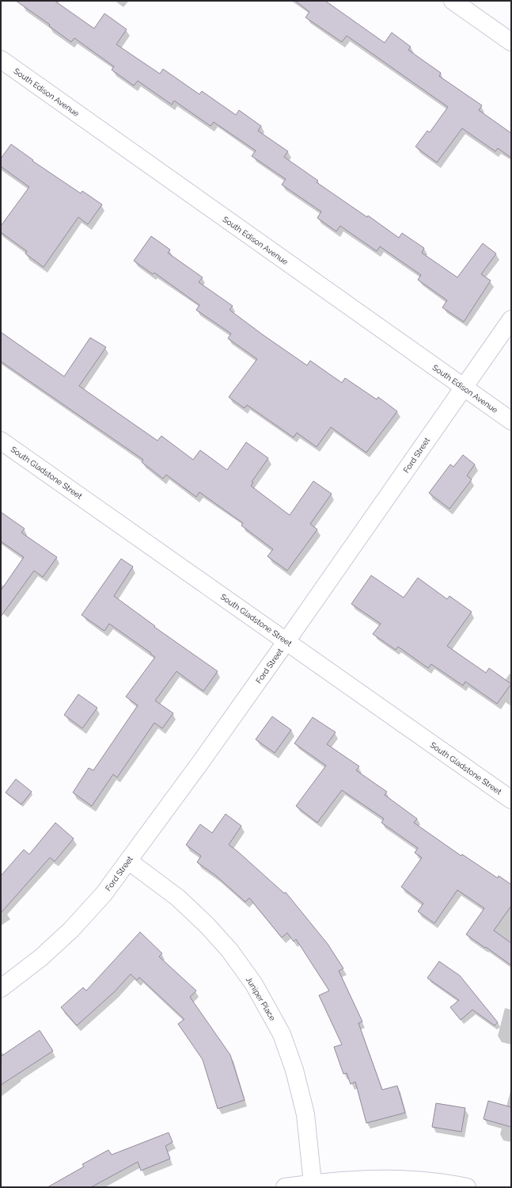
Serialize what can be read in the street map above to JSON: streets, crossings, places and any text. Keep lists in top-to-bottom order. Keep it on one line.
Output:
{"streets":{"street":["South Edison Avenue","Ford Street","South Gladstone Street","Juniper Place"]},"crossings":[["South Edison Avenue","Ford Street"],["Ford Street","South Gladstone Street"],["Ford Street","Juniper Place"]]}
